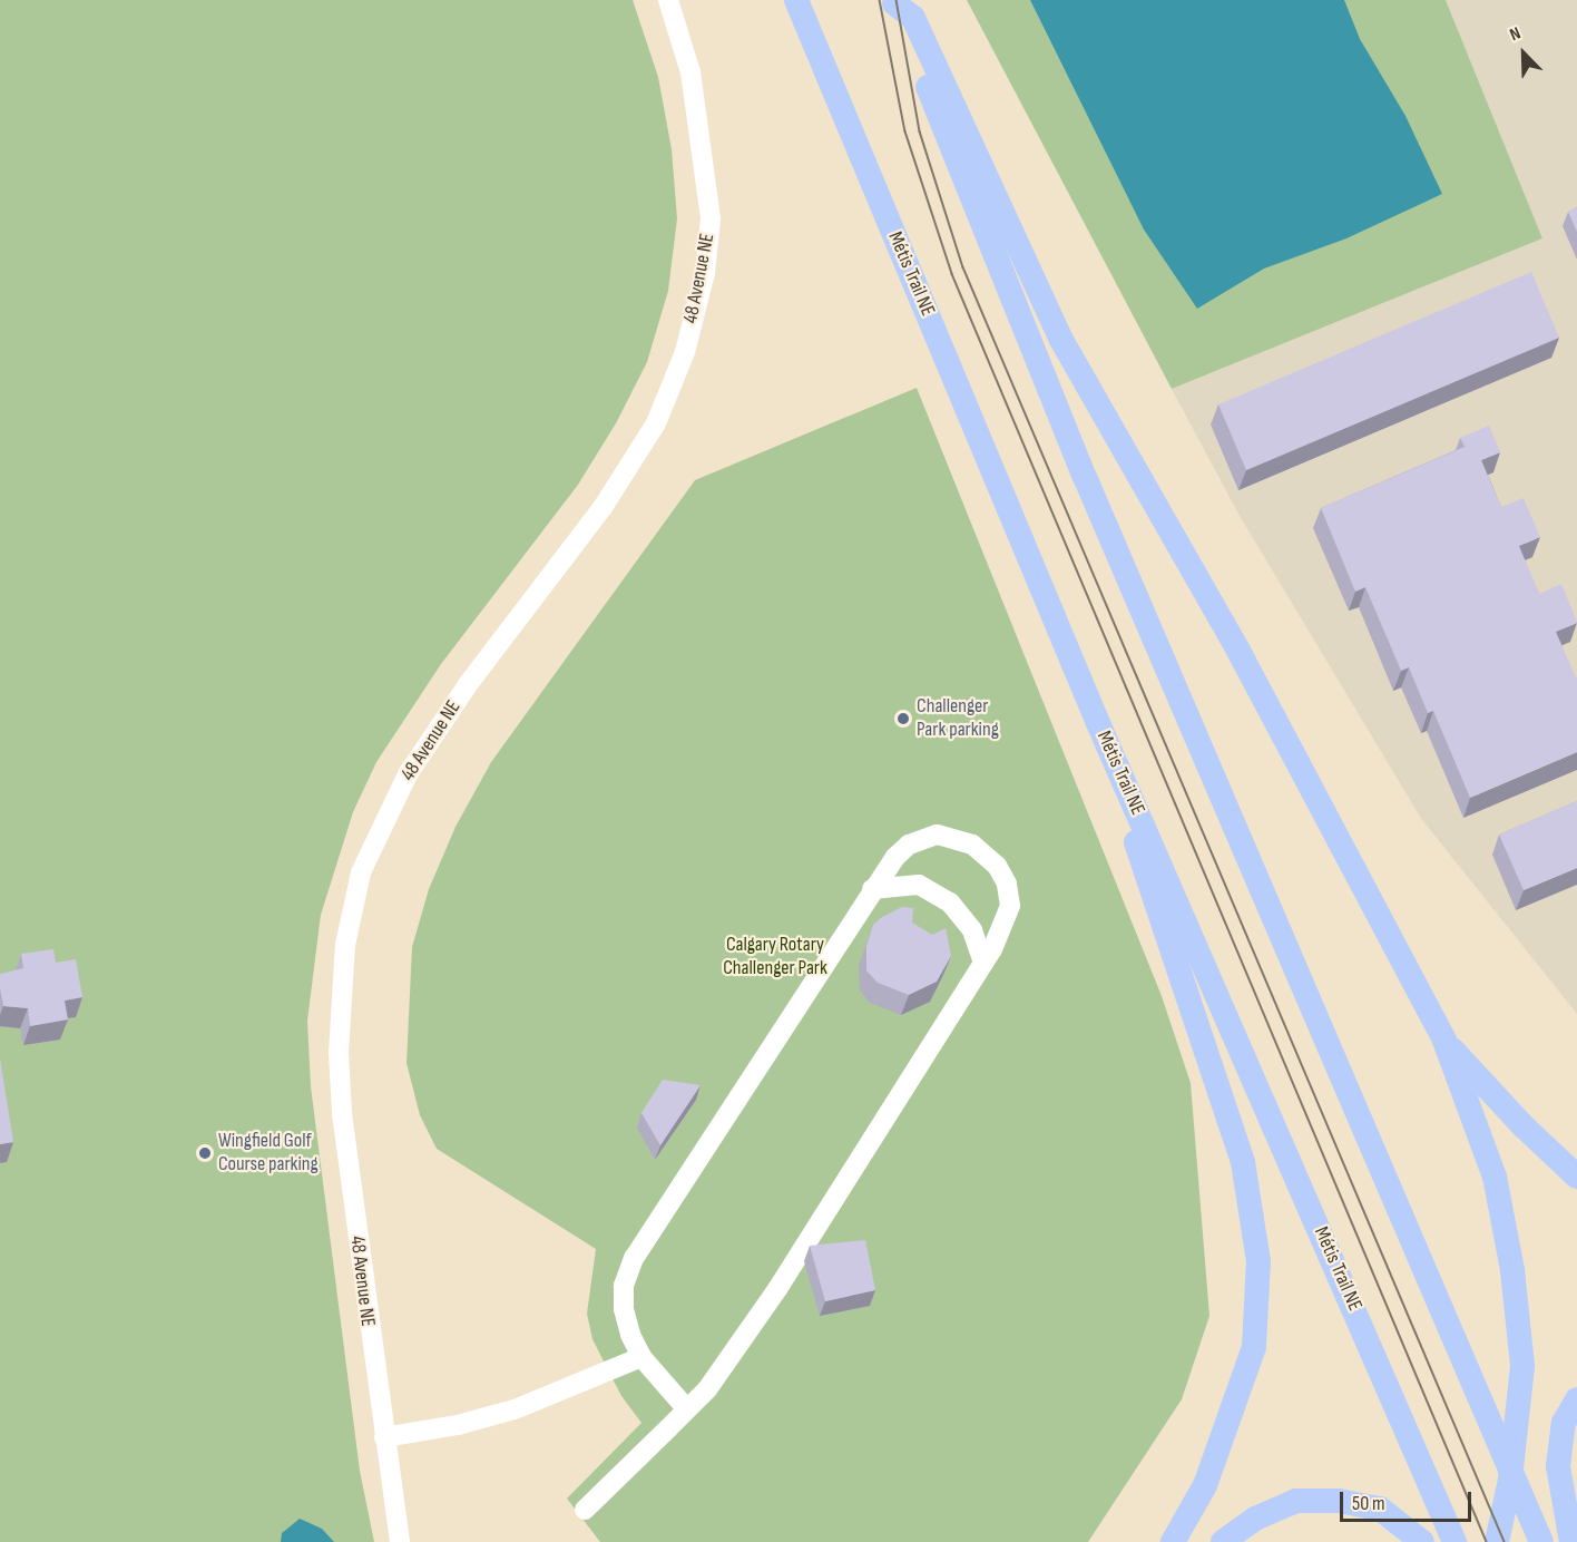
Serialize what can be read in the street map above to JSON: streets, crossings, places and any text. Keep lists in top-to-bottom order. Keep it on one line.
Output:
{"streets":{"main road":["Métis Trail NE"],"street":["48 Avenue NE"]},"parks":["Calgary Rotary Challenger Park"],"places":["Challenger Park parking","Wingfield Golf Course parking"],"scale_bar":"50 m","north":"top left"}
